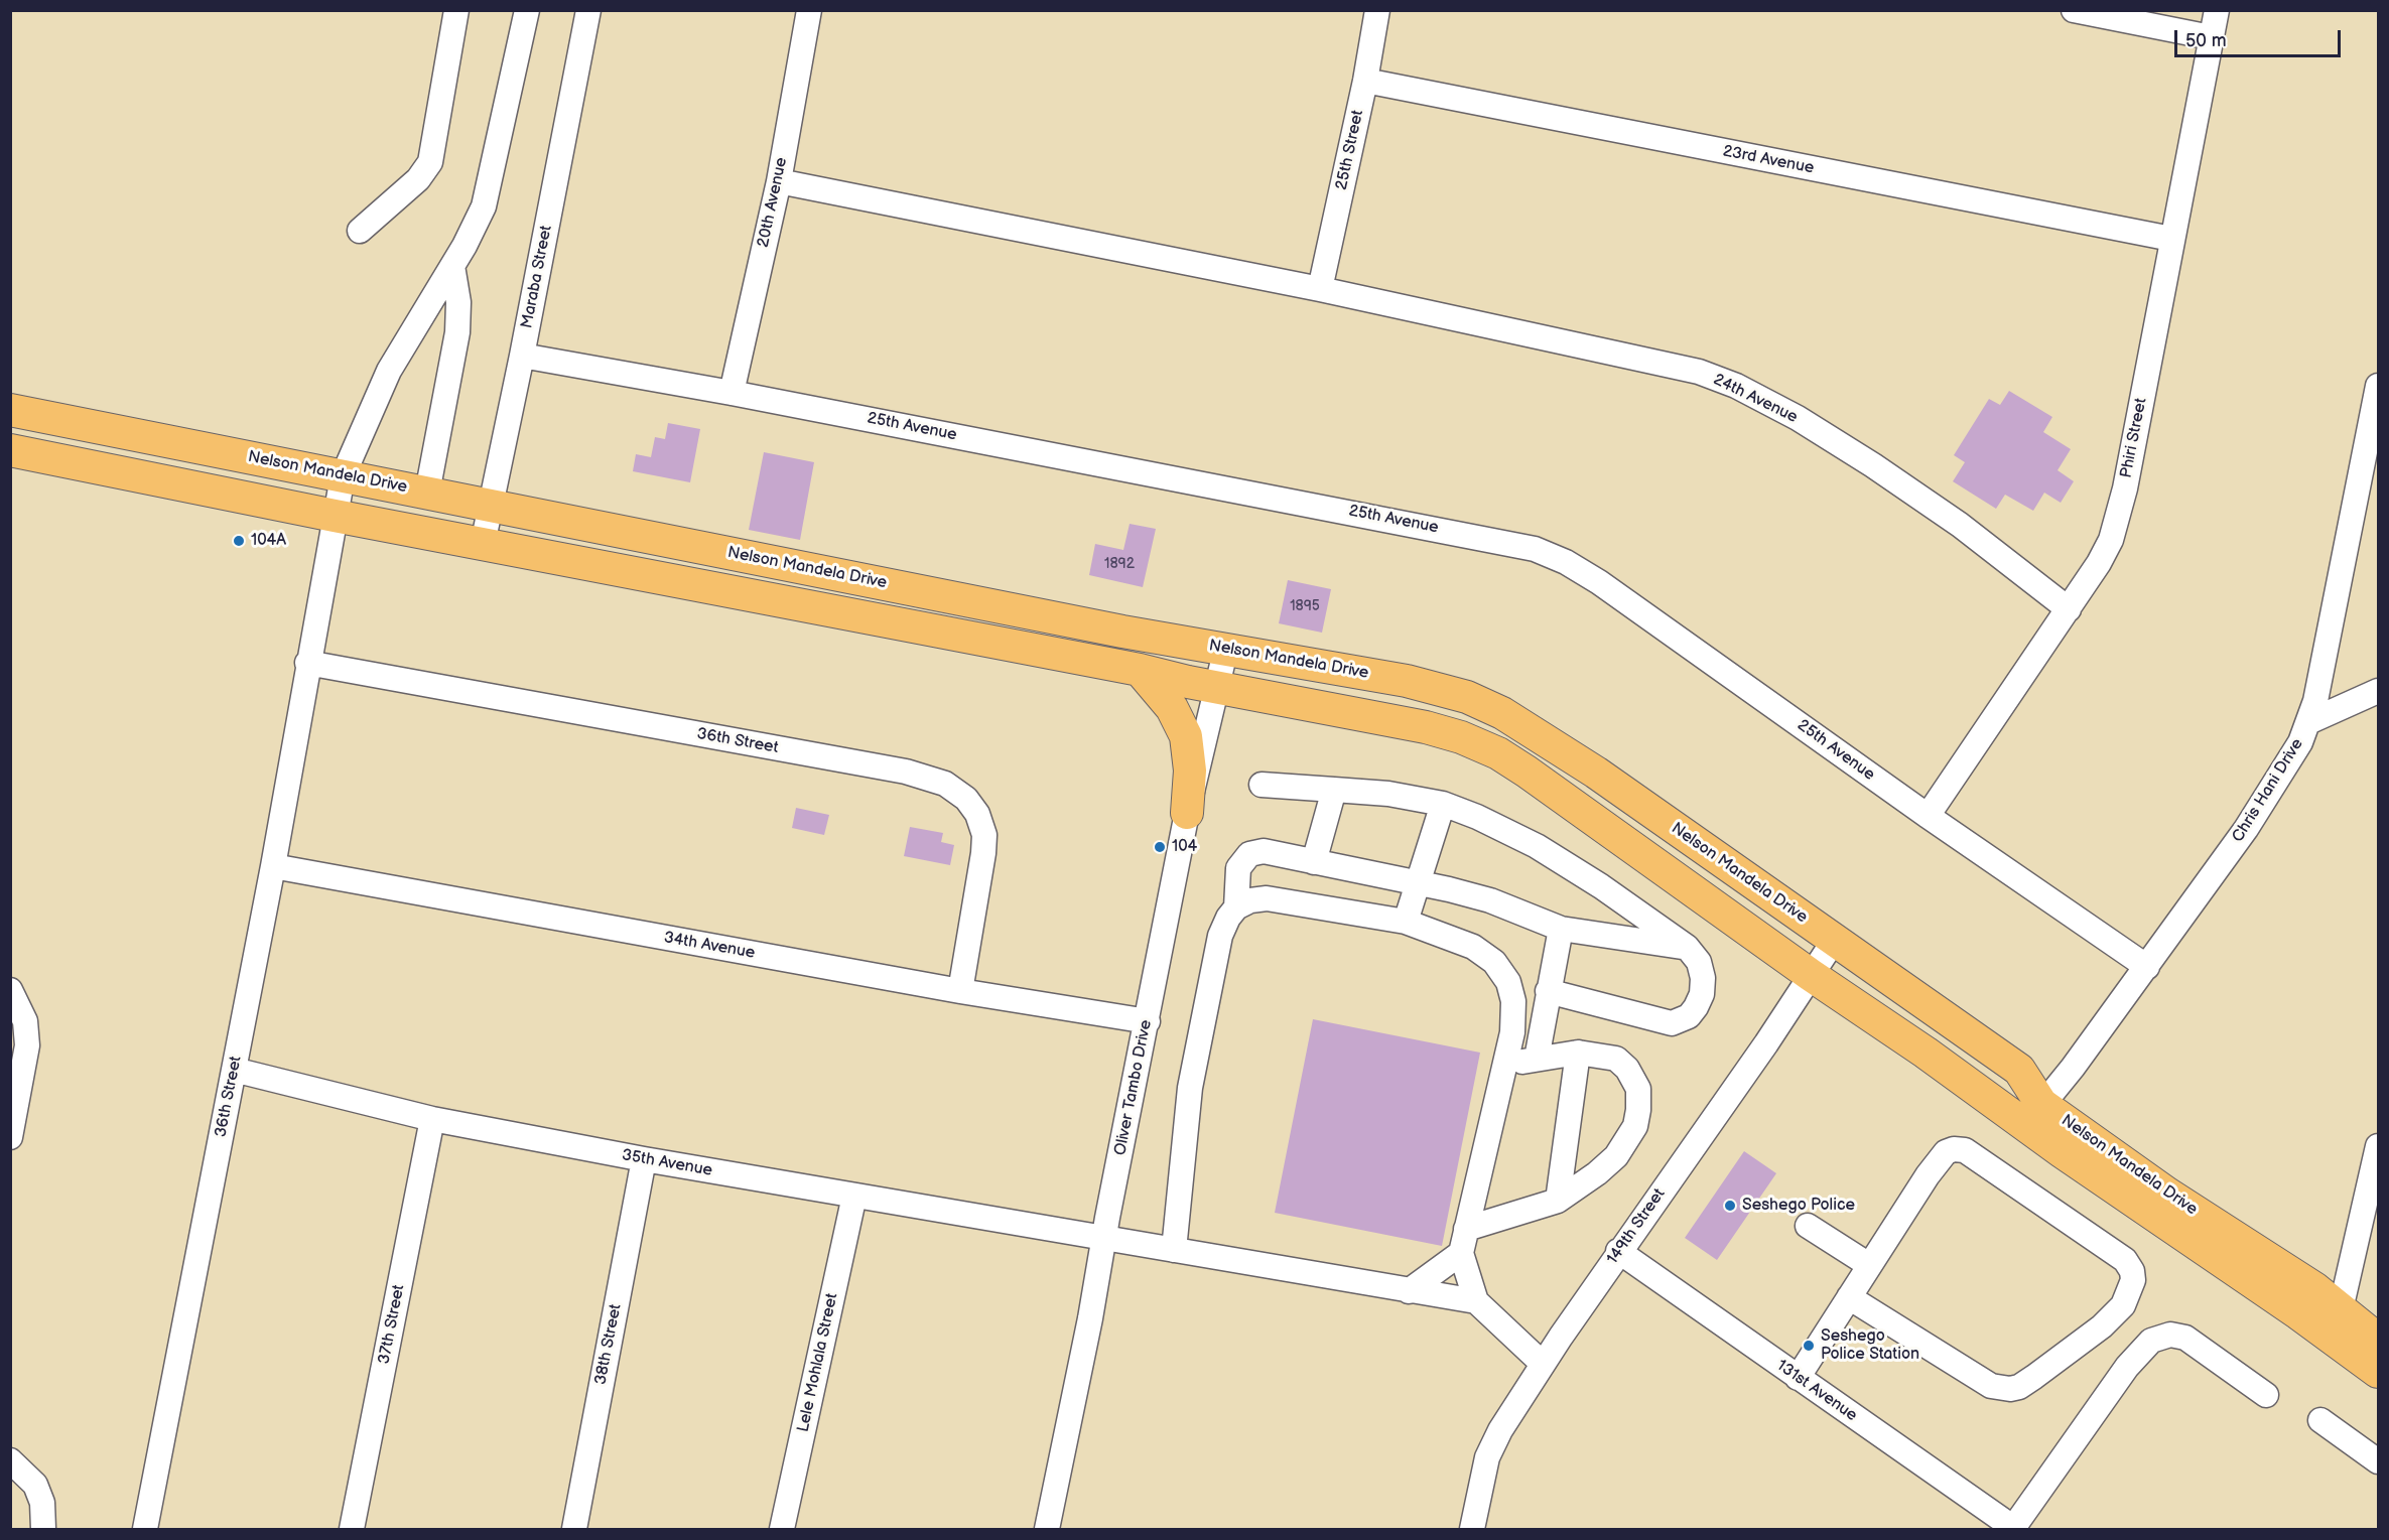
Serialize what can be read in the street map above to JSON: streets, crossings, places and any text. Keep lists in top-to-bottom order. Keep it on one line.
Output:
{"streets":{"main road":["Nelson Mandela Drive"],"street":["25th Street","23rd Avenue","20th Avenue","Maraba Street","24th Avenue","25th Avenue","Phiri Street","36th Street","Chris Hani Drive","34th Avenue","Oliver Tambo Drive","35th Avenue","149th Street","37th Street","38th Street","Lele Mohlala Street","131st Avenue"]},"crossings":[["25th Street","23rd Avenue"],["25th Street","24th Avenue"],["23rd Avenue","Phiri Street"],["20th Avenue","24th Avenue"],["20th Avenue","25th Avenue"],["Maraba Street","25th Avenue"],["Maraba Street","Nelson Mandela Drive"],["24th Avenue","Phiri Street"],["25th Avenue","Phiri Street"],["25th Avenue","Chris Hani Drive"],["Nelson Mandela Drive","36th Street"],["Nelson Mandela Drive","Chris Hani Drive"],["Nelson Mandela Drive","Oliver Tambo Drive"],["Nelson Mandela Drive","149th Street"],["36th Street","34th Avenue"],["36th Street","35th Avenue"],["34th Avenue","Oliver Tambo Drive"],["Oliver Tambo Drive","35th Avenue"],["35th Avenue","37th Street"],["35th Avenue","38th Street"],["35th Avenue","Lele Mohlala Street"],["149th Street","131st Avenue"]],"places":["104A","104","Seshego Police","Seshego Police Station"],"house_numbers":["1892","1895"],"scale_bar":"50 m"}
